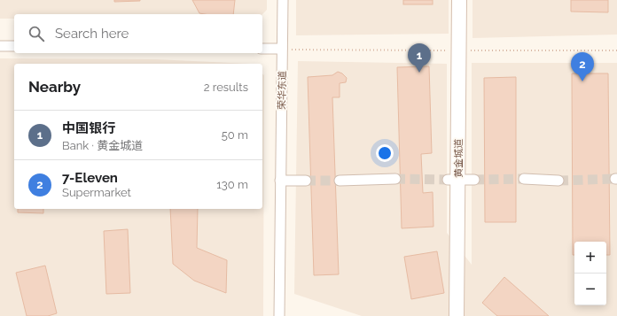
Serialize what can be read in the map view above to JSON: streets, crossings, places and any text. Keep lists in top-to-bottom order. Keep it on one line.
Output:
{"streets":{"street":["荣华东道","黄金城道"]},"page":{"search":"Search here","pins":["1","2"],"heading":["Nearby","2 results"],"list":[{"mark":"1","name":"中国银行","note":"Bank · 黄金城道","value":"50 m"},{"mark":"2","name":"7-Eleven","note":"Supermarket","value":"130 m"}],"map_buttons":["+","−"]}}
